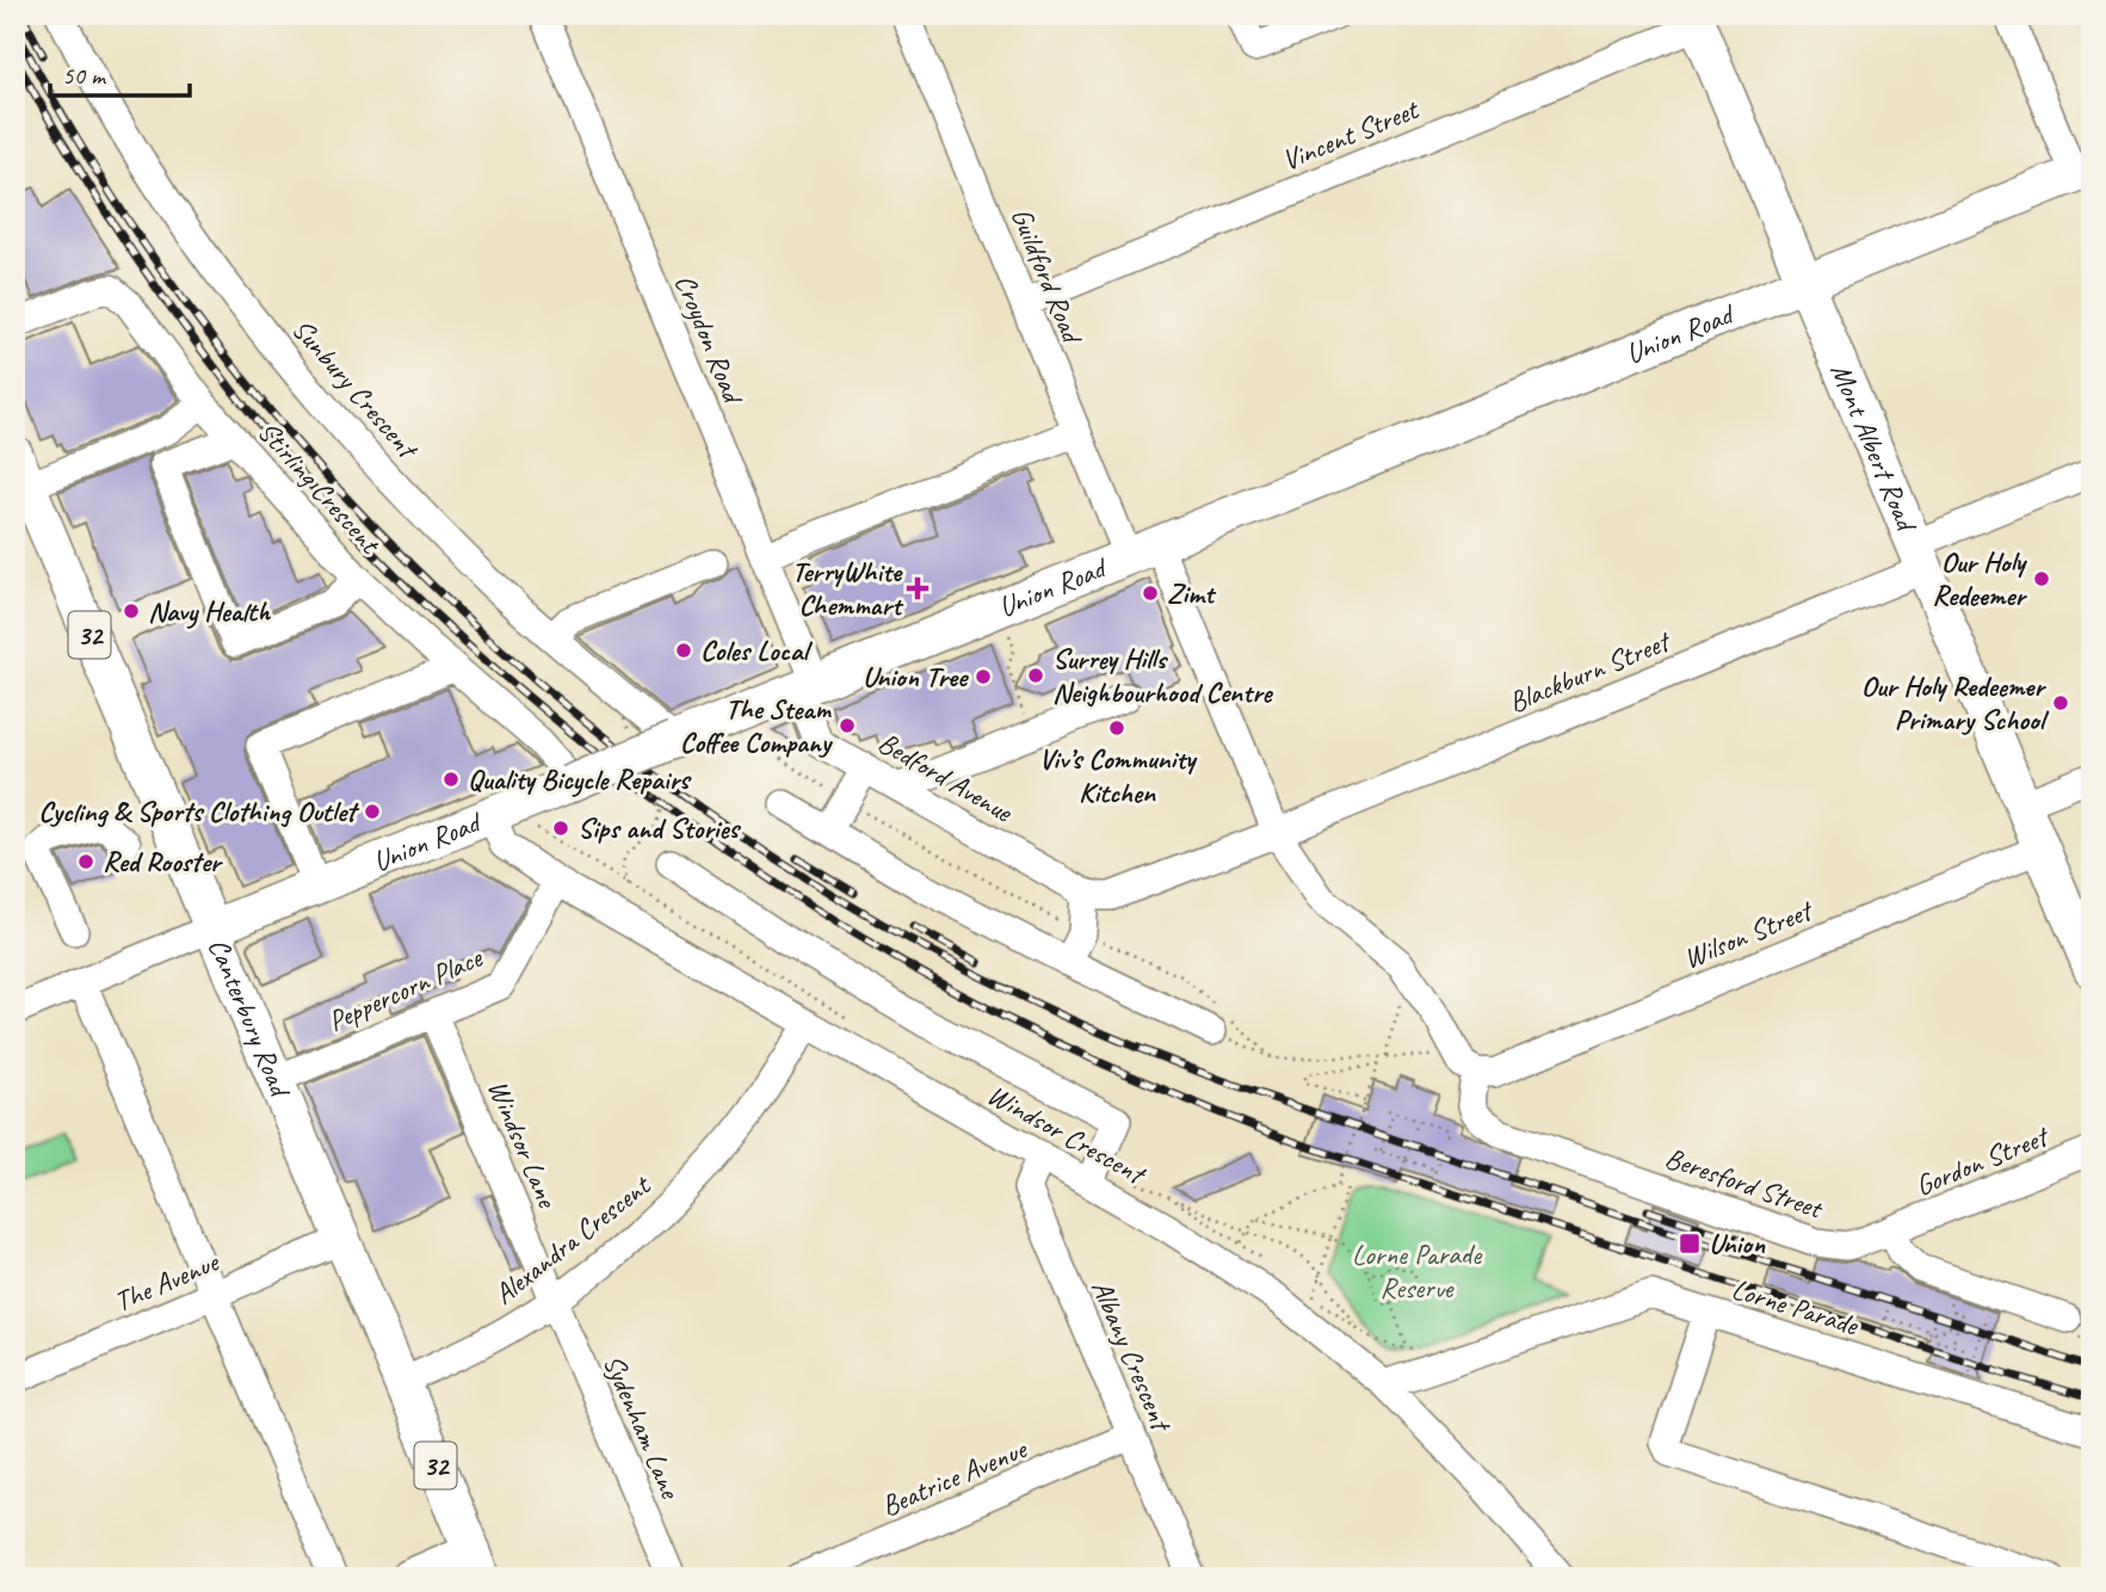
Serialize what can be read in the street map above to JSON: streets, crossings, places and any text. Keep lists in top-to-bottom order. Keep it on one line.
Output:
{"streets":{"main road":["Union Road","Mont Albert Road","32","Canterbury Road"],"street":["Vincent Street","Guildford Road","Croydon Road","Sunbury Crescent","Stirling Crescent","Blackburn Street","Bedford Avenue","Wilson Street","Peppercorn Place","Windsor Crescent","Windsor Lane","Gordon Street","Beresford Street","Alexandra Crescent","The Avenue","Lorne Parade","Albany Crescent","Sydenham Lane","Beatrice Avenue"]},"crossings":[["Vincent Street","Guildford Road"],["Vincent Street","Mont Albert Road"],["Guildford Road","Union Road"],["Guildford Road","Blackburn Street"],["Guildford Road","Wilson Street"],["Guildford Road","Beresford Street"],["Union Road","Croydon Road"],["Union Road","Sunbury Crescent"],["Union Road","Mont Albert Road"],["Union Road","Stirling Crescent"],["Union Road","Bedford Avenue"],["Union Road","Canterbury Road"],["Union Road","Windsor Crescent"],["Croydon Road","Bedford Avenue"],["Mont Albert Road","Blackburn Street"],["Mont Albert Road","Wilson Street"],["Wilson Street","Beresford Street"],["Peppercorn Place","Canterbury Road"],["Peppercorn Place","Windsor Crescent"],["Peppercorn Place","Windsor Lane"],["Canterbury Road","Alexandra Crescent"],["Canterbury Road","The Avenue"],["Windsor Crescent","Alexandra Crescent"],["Windsor Crescent","Lorne Parade"],["Windsor Crescent","Albany Crescent"],["Windsor Lane","Alexandra Crescent"],["Windsor Lane","Sydenham Lane"],["Gordon Street","Beresford Street"],["Alexandra Crescent","Sydenham Lane"],["Albany Crescent","Beatrice Avenue"]],"parks":["Lorne Parade Reserve"],"places":{"other":["Our Holy Redeemer","Zimt","Navy Health","Coles Local","Surrey Hills Neighbourhood Centre","Union Tree","Our Holy Redeemer Primary School","The Steam Coffee Company","Viv’s Community Kitchen","Quality Bicycle Repairs","Cycling & Sports Clothing Outlet","Sips and Stories","Red Rooster"],"health":["TerryWhite Chemmart"],"transit":["Union"]},"scale_bar":"50 m"}
